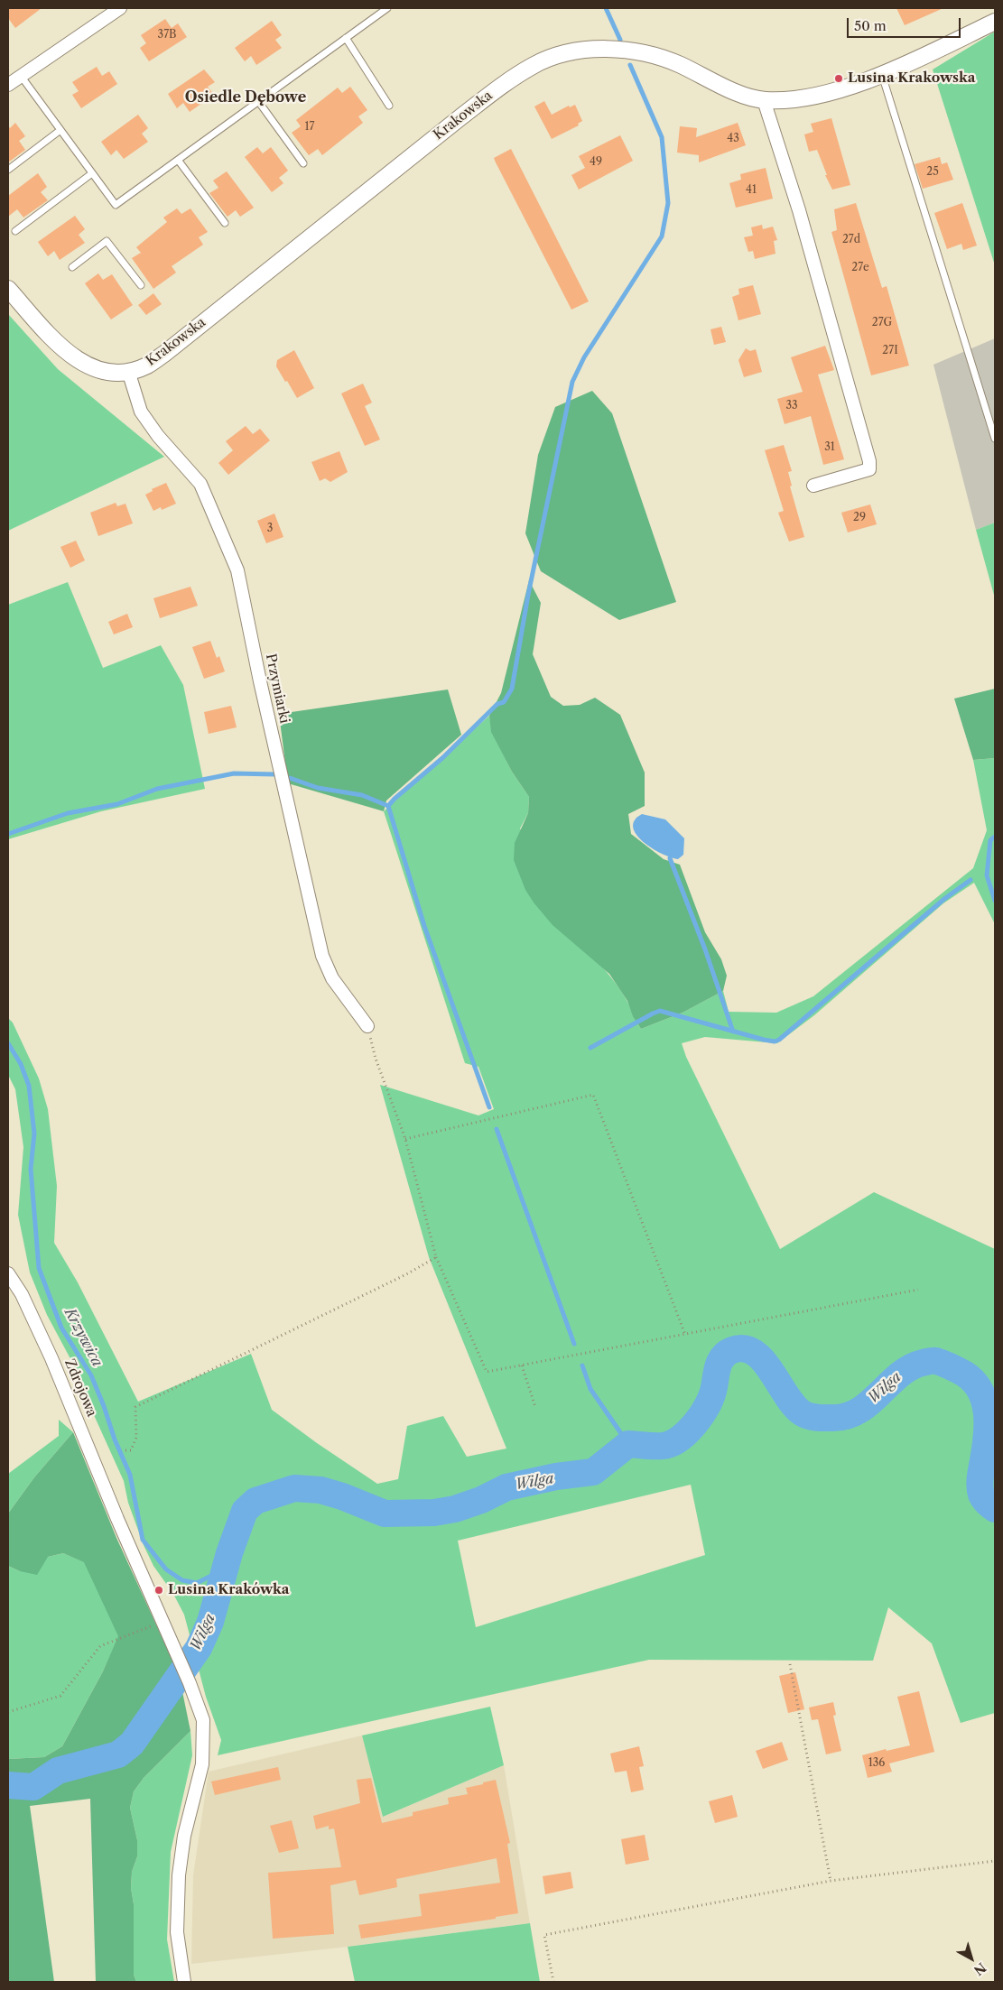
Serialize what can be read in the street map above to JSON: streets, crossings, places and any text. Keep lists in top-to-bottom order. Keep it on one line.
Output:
{"streets":{"street":["Krakowska","Przymiarki","Zdrojowa"]},"crossings":[["Krakowska","Przymiarki"]],"districts":["Osiedle Dębowe"],"water":["Krzywica","Wilga"],"places":["Lusina Krakowska","Lusina Krakówka"],"house_numbers":["37B","17","43","49","25","41","27d","27e","27G","27I","33","31","29","3","136"],"scale_bar":"50 m","north":"bottom right"}
